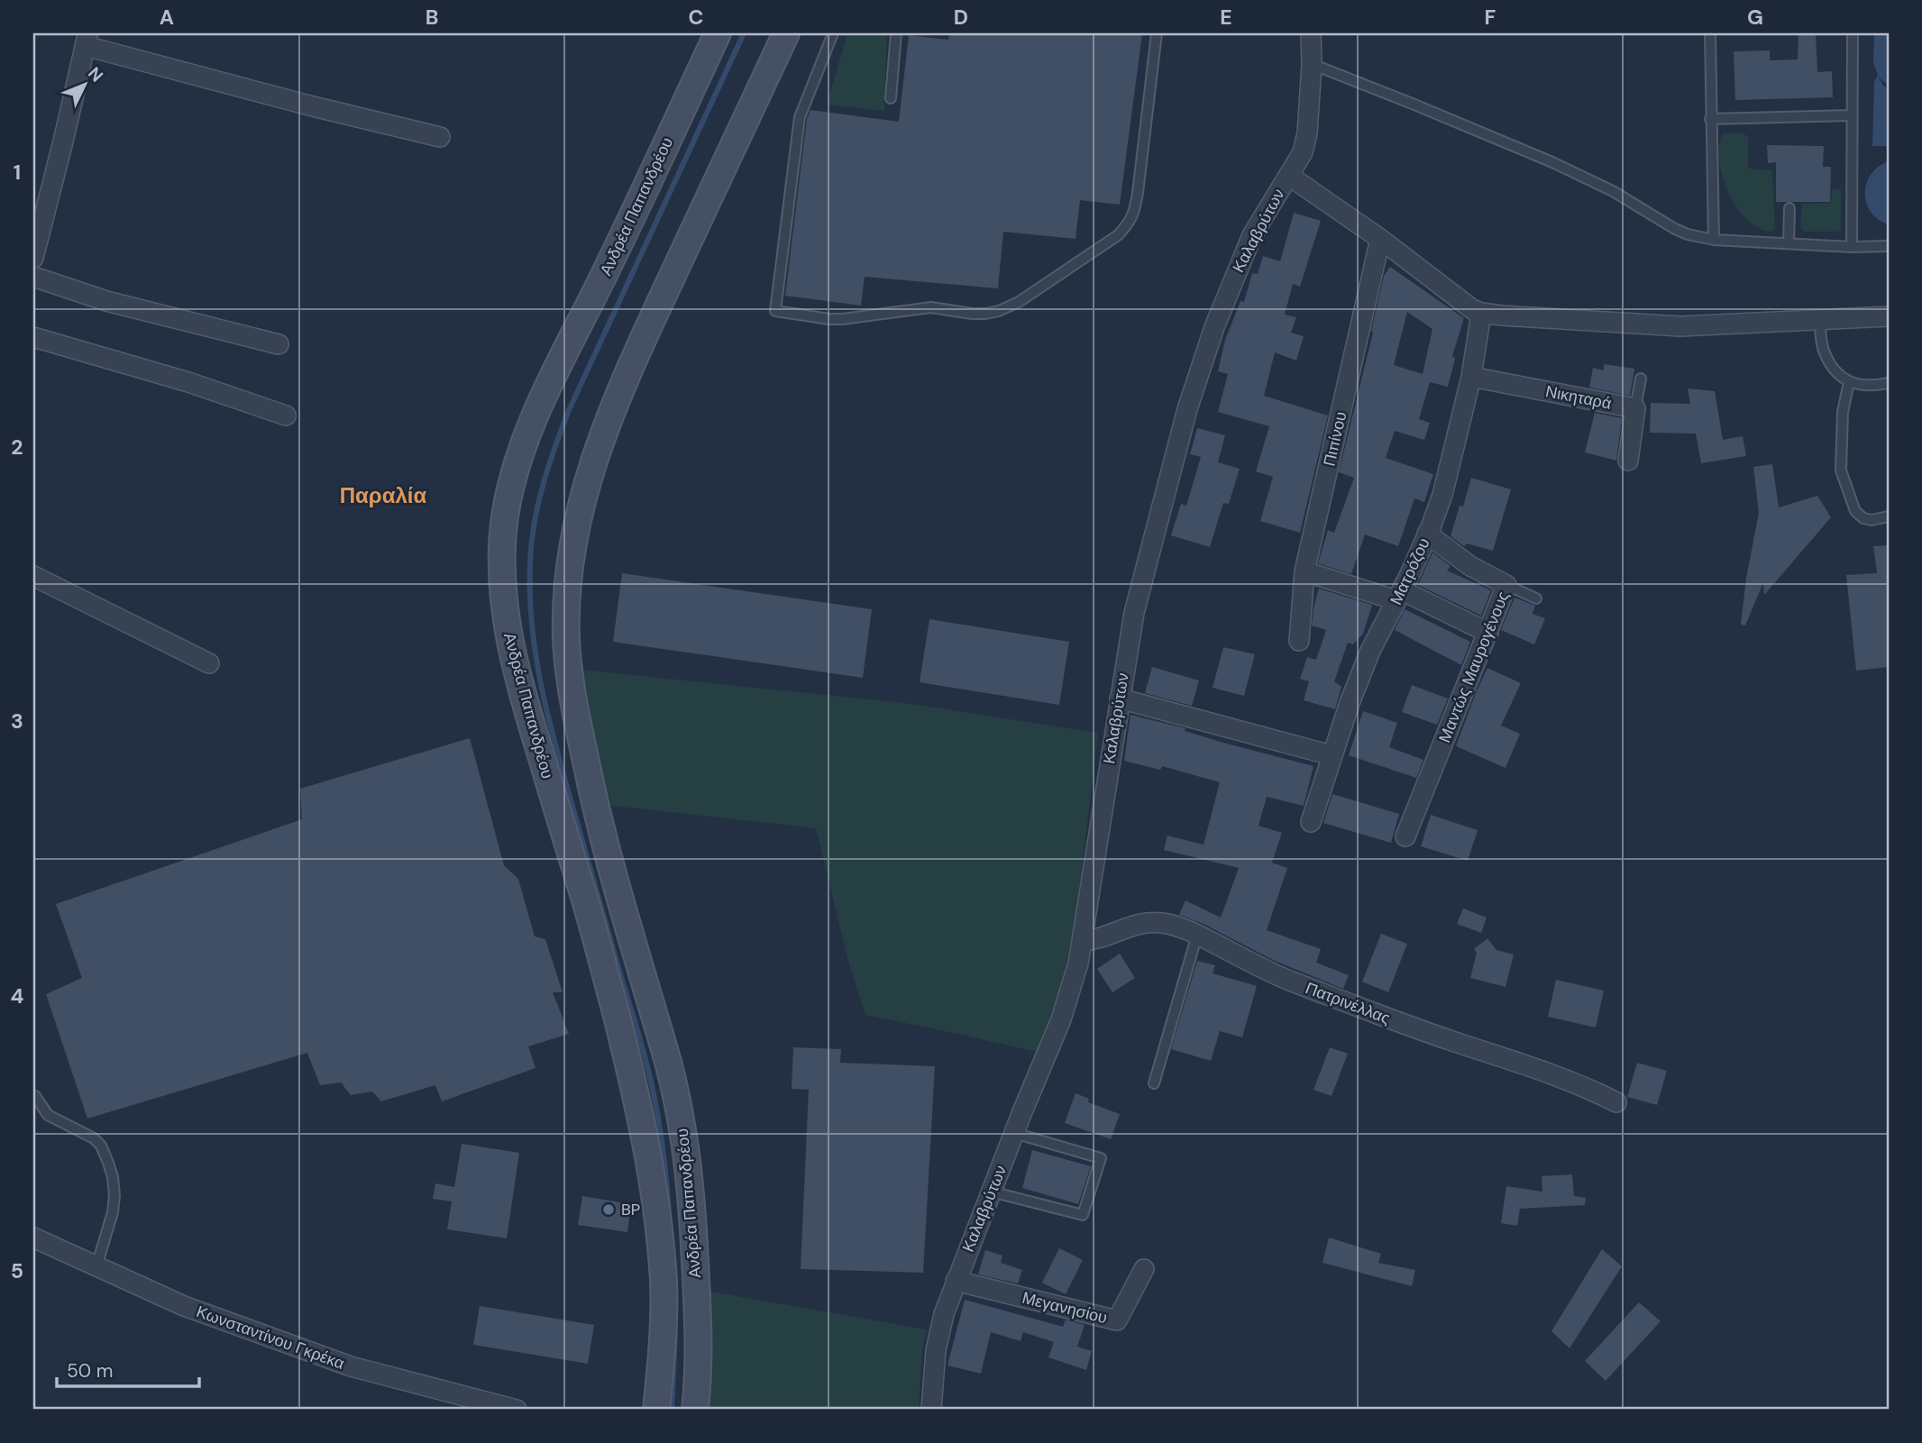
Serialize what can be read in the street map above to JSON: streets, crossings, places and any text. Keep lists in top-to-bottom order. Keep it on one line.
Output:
{"streets":{"main road":["Ανδρέα Παπανδρέου"],"street":["Καλαβρύτων","Νικηταρά","Πιπίνου","Ματρόζου","Μαντώς Μαυρογένους","Πατρινέλλας","Μεγανησίου","Κωνσταντίνου Γκρέκα"]},"crossings":[["Καλαβρύτων","Πατρινέλλας"],["Καλαβρύτων","Μεγανησίου"],["Νικηταρά","Ματρόζου"],["Ματρόζου","Μαντώς Μαυρογένους"]],"districts":["Παραλία"],"places":["BP"],"scale_bar":"50 m","north":"top right","grid":{"columns":["A","B","C","D","E","F","G"],"rows":["1","2","3","4","5"]}}
